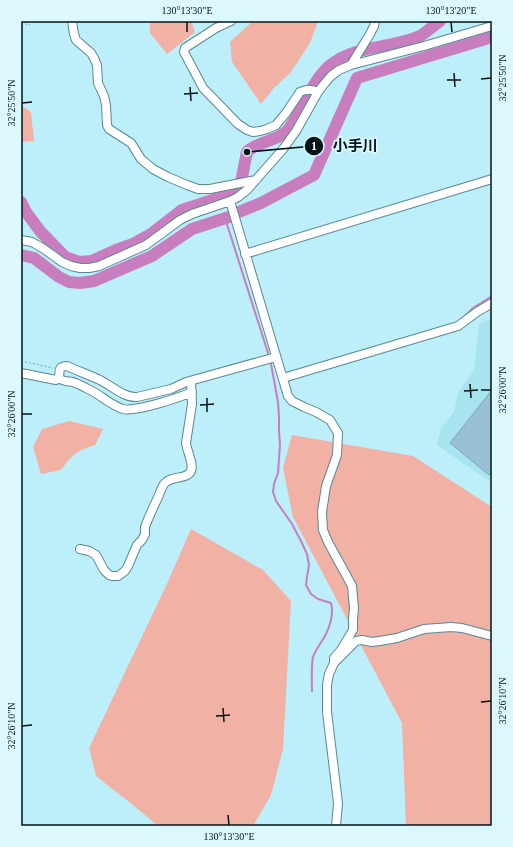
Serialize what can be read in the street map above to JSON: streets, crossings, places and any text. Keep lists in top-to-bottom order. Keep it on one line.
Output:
{"places":["小手川"],"coordinates":["130°13'30\"E","130°13'20\"E","32°25'50\"N","32°26'00\"N","32°26'10\"N"]}
